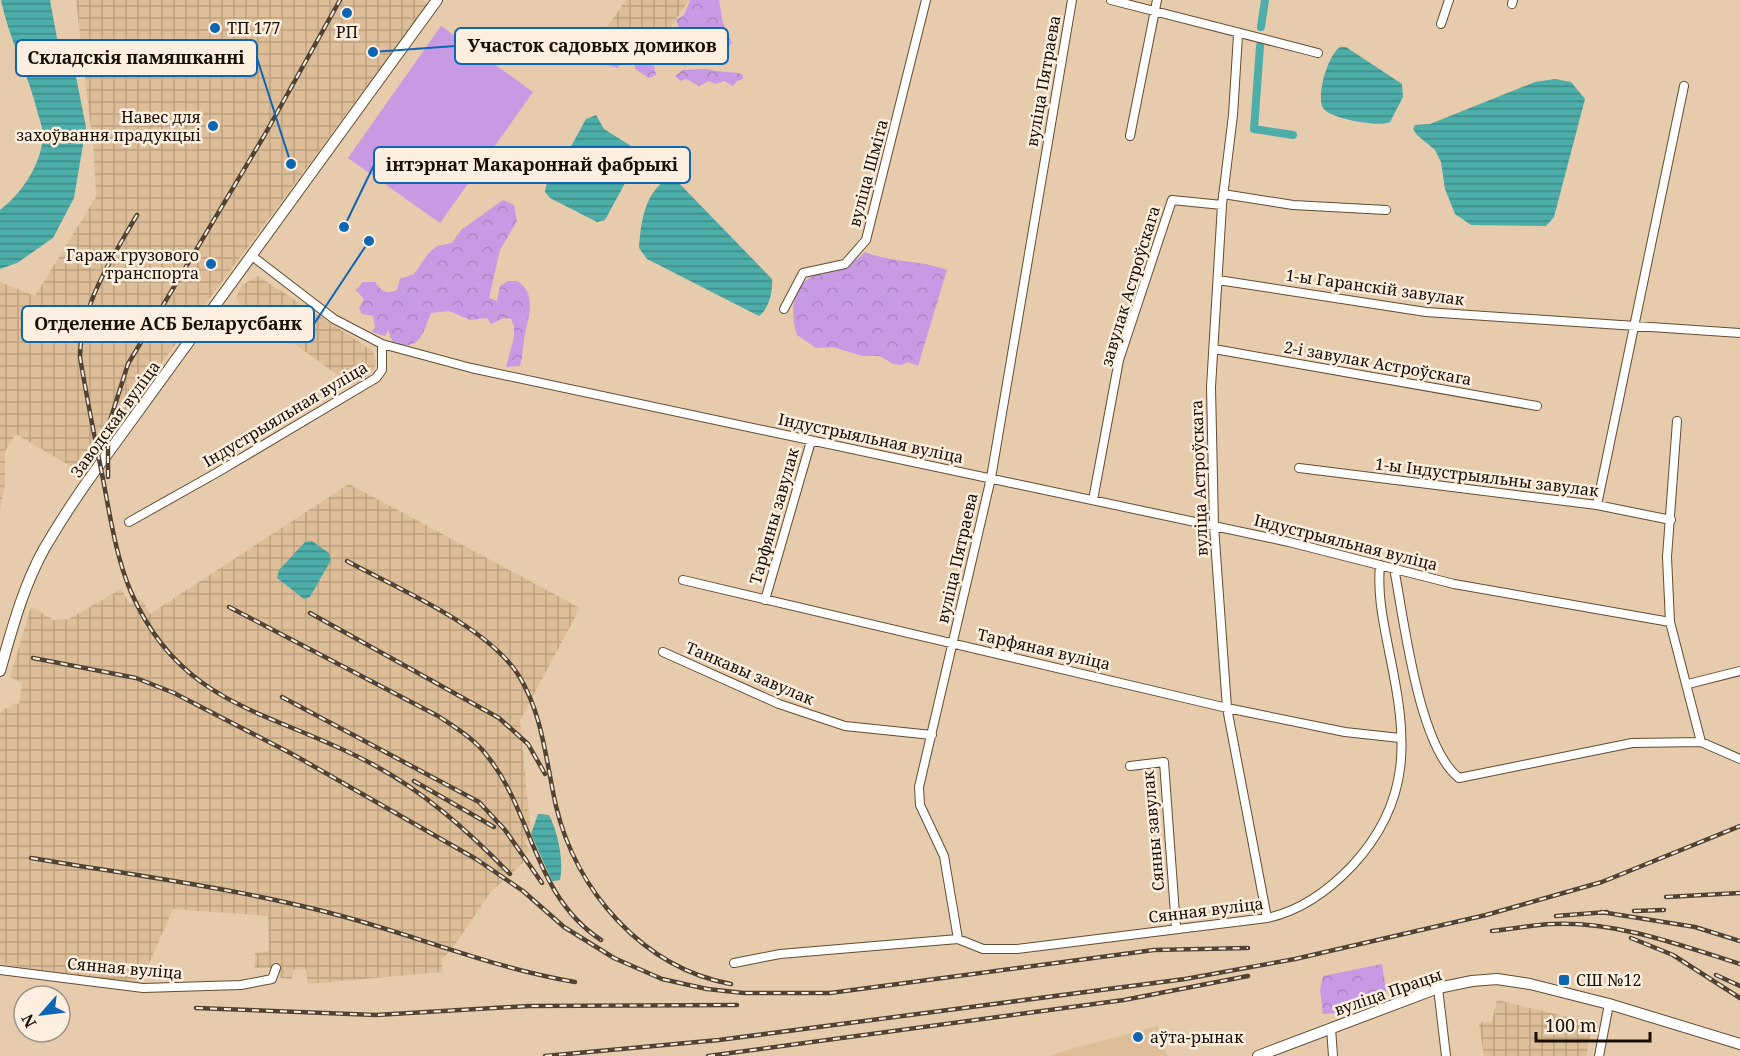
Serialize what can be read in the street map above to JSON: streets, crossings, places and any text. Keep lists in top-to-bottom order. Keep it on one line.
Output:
{"streets":{"main road":["Заводская вуліца","вуліца Працы"],"street":["вуліца Пятраева","вуліца Шміта","завулак Астроўскага","1-ы Гаранскій завулак","2-і завулак Астроўскага","Індустрыяльная вуліца","1-ы Індустрыяльны завулак","вуліца Астроўскага","Тарфяны завулак","Тарфяная вуліца","Танкавы завулак","Сянны завулак","Сянная вуліца"]},"crossings":[["вуліца Пятраева","Індустрыяльная вуліца"],["вуліца Пятраева","Тарфяная вуліца"],["вуліца Пятраева","Танкавы завулак"],["вуліца Пятраева","Сянная вуліца"],["завулак Астроўскага","Індустрыяльная вуліца"],["завулак Астроўскага","вуліца Астроўскага"],["1-ы Гаранскій завулак","вуліца Астроўскага"],["2-і завулак Астроўскага","вуліца Астроўскага"],["Індустрыяльная вуліца","вуліца Астроўскага"],["Індустрыяльная вуліца","Тарфяны завулак"],["Індустрыяльная вуліца","Сянная вуліца"],["вуліца Астроўскага","Тарфяная вуліца"],["вуліца Астроўскага","Сянная вуліца"],["Тарфяны завулак","Тарфяная вуліца"],["Тарфяная вуліца","Сянная вуліца"],["Сянны завулак","Сянная вуліца"]],"places":{"other":["РП","ТП 177","Участок садовых домиков","Навес для захоўвання прадукцыі","Складскія памяшканні","інтэрнат Макароннай фабрыкі","Отделение АСБ Беларусбанк","Гараж грузового транспорта","аўта-рынак"],"transit":["СШ №12"]},"scale_bar":"100 m","north":"bottom left"}
